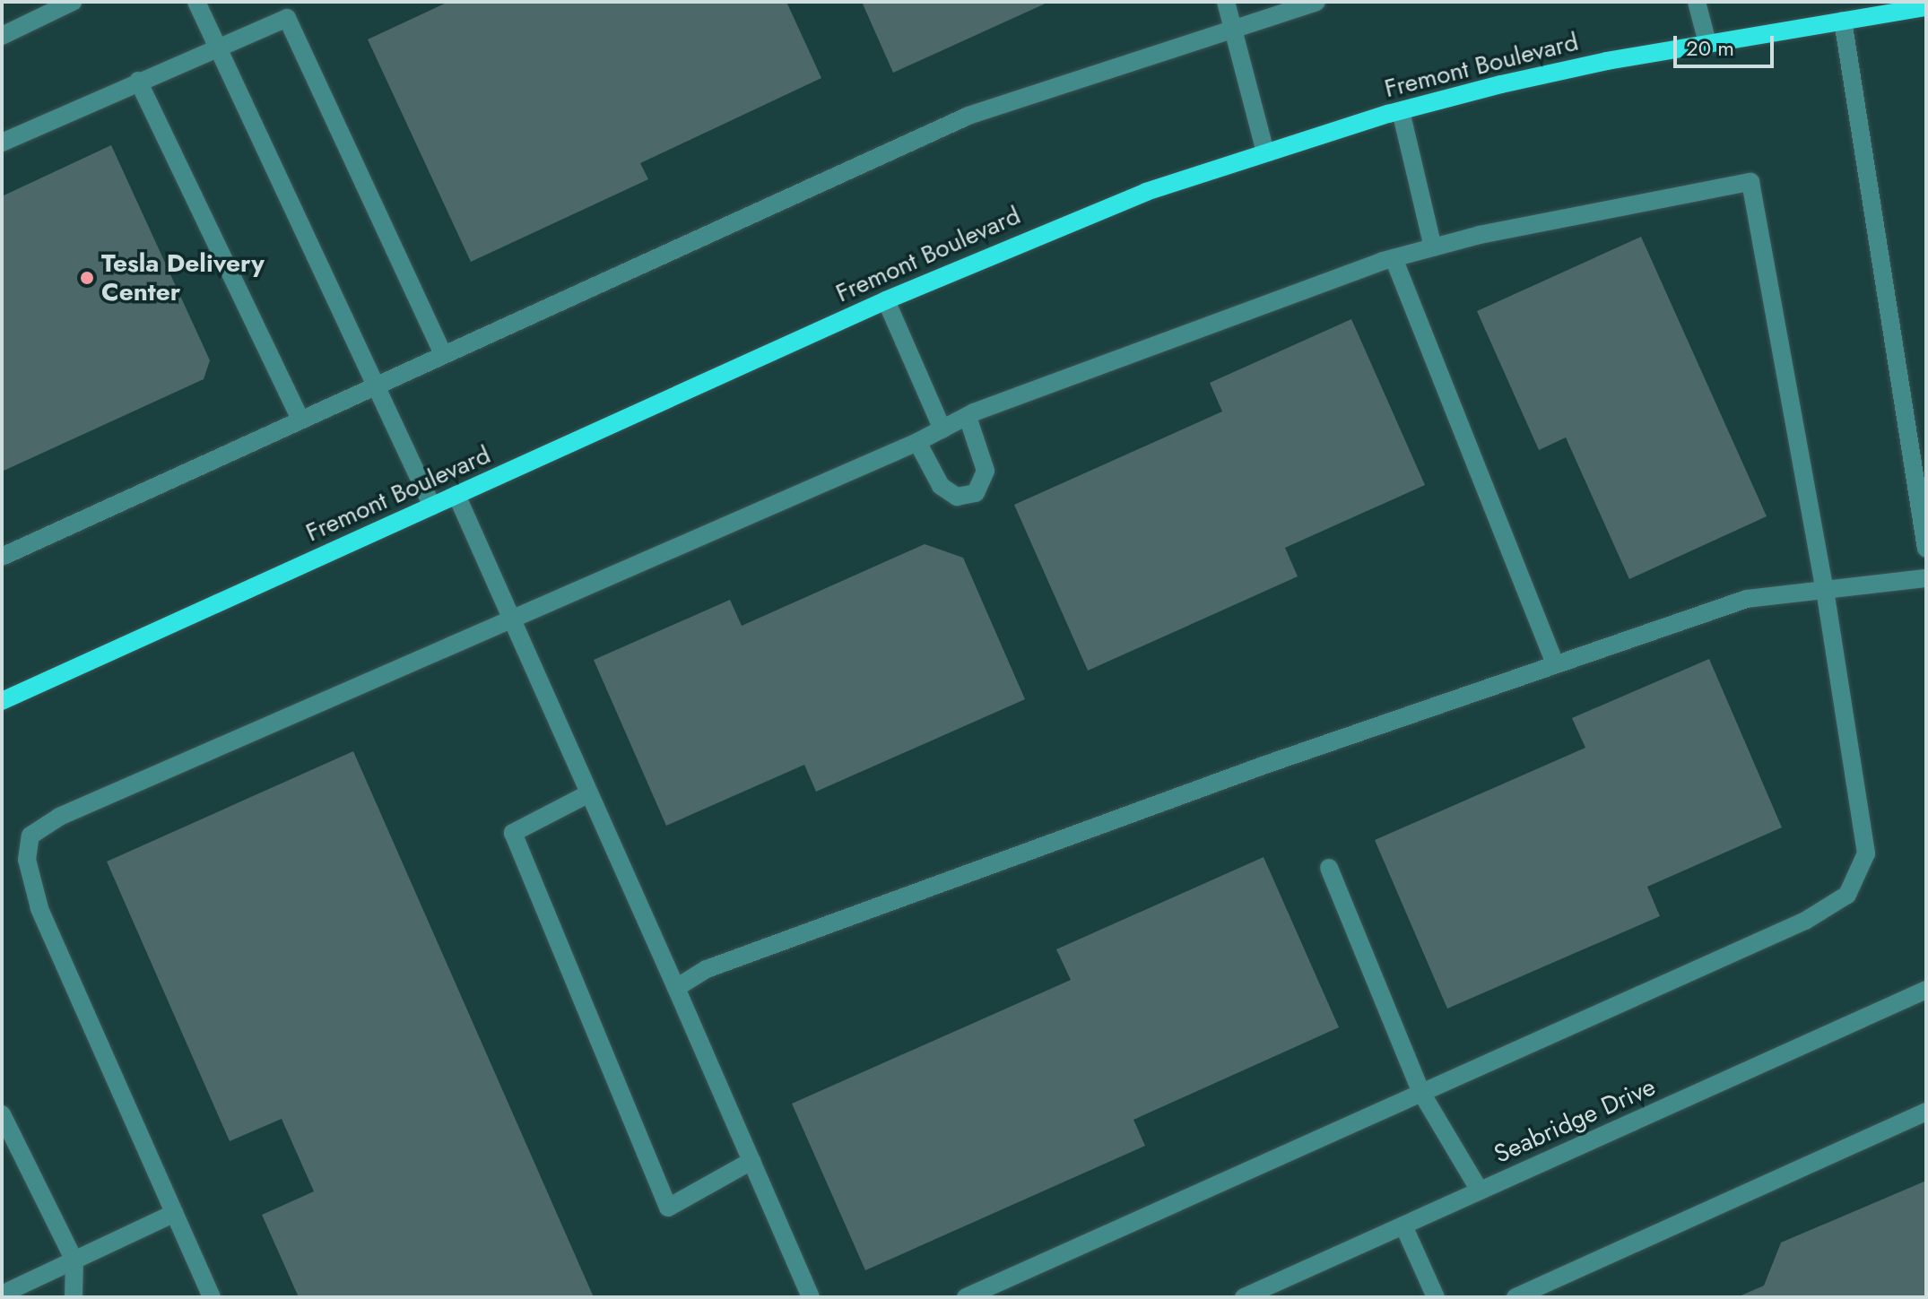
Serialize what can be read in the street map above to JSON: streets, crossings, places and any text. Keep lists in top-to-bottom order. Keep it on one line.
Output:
{"streets":{"main road":["Fremont Boulevard"],"street":["Seabridge Drive"]},"places":["Tesla Delivery Center"],"scale_bar":"20 m"}
